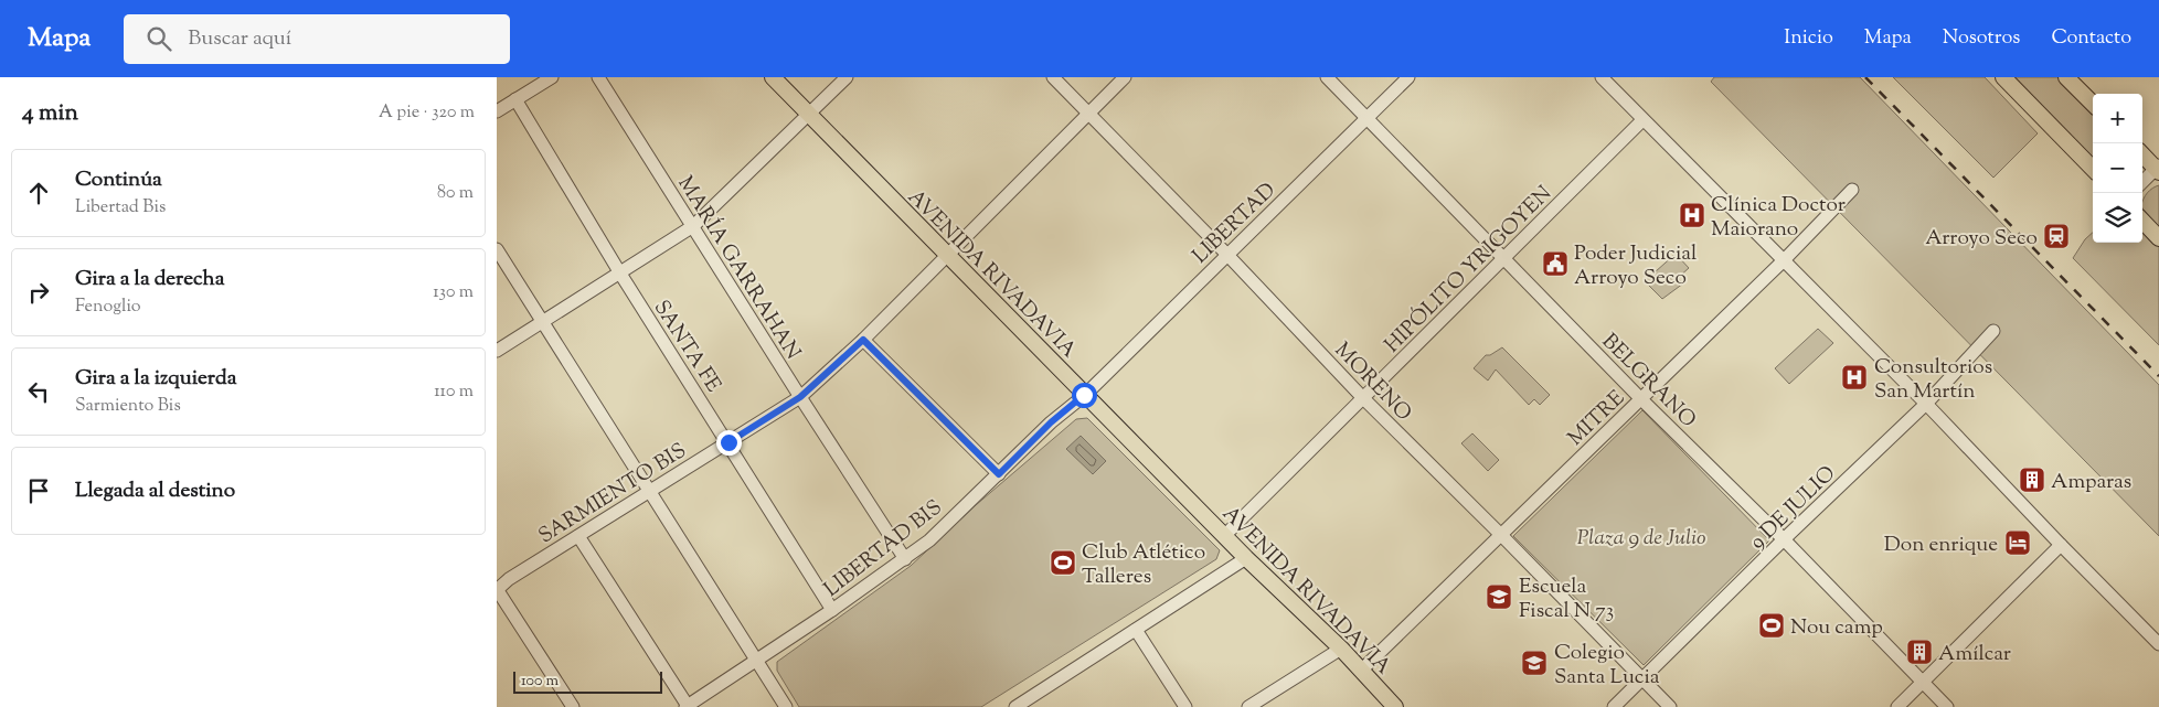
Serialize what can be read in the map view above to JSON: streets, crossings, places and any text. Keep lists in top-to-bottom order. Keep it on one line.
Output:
{"streets":{"main road":["AVENIDA RIVADAVIA"],"street":["LIBERTAD","MARÍA GARRAHAN","HIPÓLITO YRIGOYEN","SANTA FE","BELGRANO","MORENO","MITRE","SARMIENTO BIS","9 DE JULIO","LIBERTAD BIS"]},"crossings":[["LIBERTAD","AVENIDA RIVADAVIA"],["LIBERTAD","BELGRANO"],["LIBERTAD","MORENO"],["LIBERTAD","LIBERTAD BIS"],["MARÍA GARRAHAN","SARMIENTO BIS"],["MARÍA GARRAHAN","LIBERTAD BIS"],["HIPÓLITO YRIGOYEN","AVENIDA RIVADAVIA"],["HIPÓLITO YRIGOYEN","BELGRANO"],["HIPÓLITO YRIGOYEN","MORENO"],["AVENIDA RIVADAVIA","MITRE"],["AVENIDA RIVADAVIA","SARMIENTO BIS"],["AVENIDA RIVADAVIA","LIBERTAD BIS"],["SANTA FE","SARMIENTO BIS"],["SANTA FE","LIBERTAD BIS"],["BELGRANO","MITRE"],["BELGRANO","9 DE JULIO"],["MORENO","MITRE"],["MORENO","SARMIENTO BIS"],["MORENO","9 DE JULIO"]],"parks":["Plaza 9 de Julio"],"places":{"hospital":["Clínica Doctor Maiorano","Consultorios San Martín"],"station":["Arroyo Seco"],"public building":["Poder Judicial Arroyo Seco"],"building":["Amparas","Amílcar"],"hotel":["Don enrique"],"sports":["Club Atlético Talleres","Nou camp"],"school or university":["Escuela Fiscal N 73","Colegio Santa Lucia"]},"scale_bar":"100 m","page":{"header":"Mapa","search":"Buscar aquí","nav":["Inicio","Mapa","Nosotros","Contacto"],"heading":["4 min","A pie · 320 m"],"map_buttons":["+","−"],"list":[["Continúa","Libertad Bis","80 m"],["Gira a la derecha","Fenoglio","130 m"],["Gira a la izquierda","Sarmiento Bis","110 m"],"Llegada al destino"],"scale":"100 m"}}
